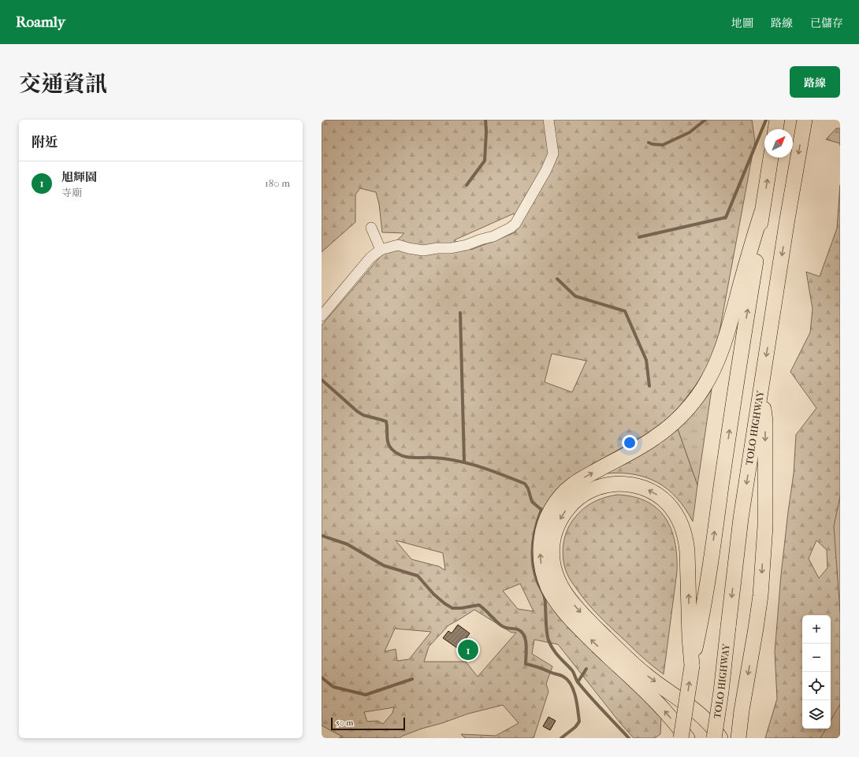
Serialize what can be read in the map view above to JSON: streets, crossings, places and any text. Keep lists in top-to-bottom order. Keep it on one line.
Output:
{"streets":{"highway":["TOLO HIGHWAY"]},"scale_bar":"50 m","north":"top right","page":{"header":"Roamly","nav":["地圖","路線","已儲存"],"title":"交通資訊","buttons":"路線","heading":"附近","list":[{"mark":"1","name":"旭輝園","note":"寺廟","value":"180 m"}],"map_buttons":["+","−"],"pins":"1","scale":"50 m"}}
